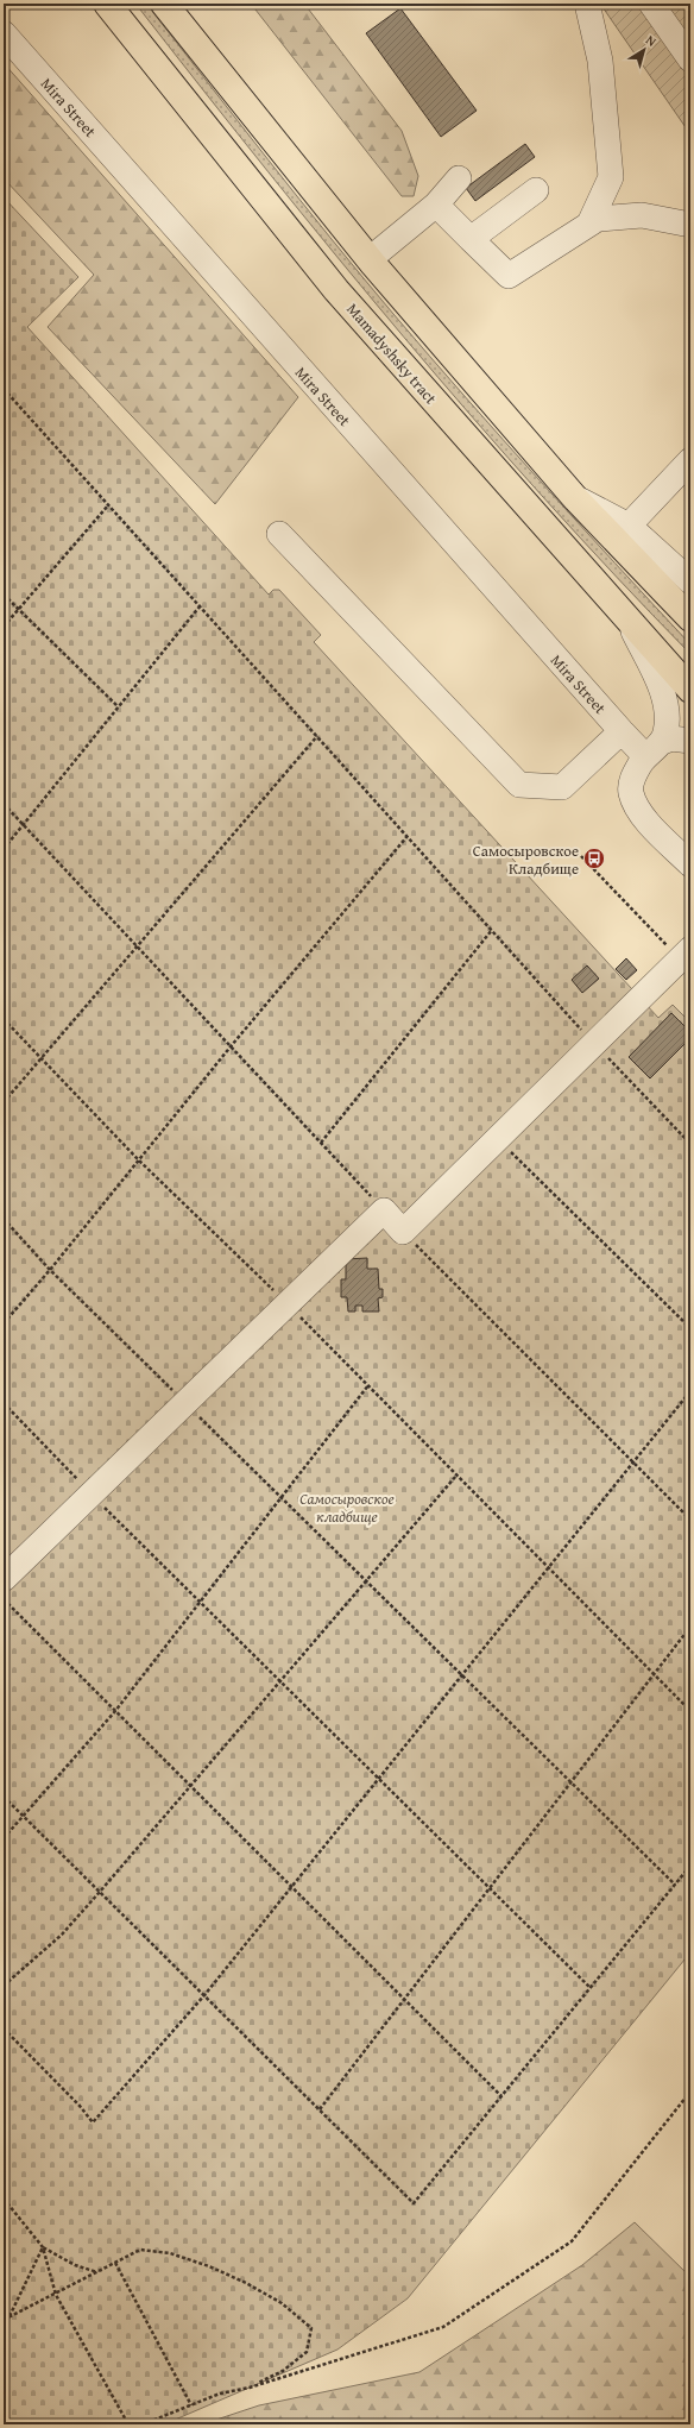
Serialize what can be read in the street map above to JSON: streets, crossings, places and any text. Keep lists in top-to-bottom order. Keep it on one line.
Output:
{"streets":{"main road":["Mamadyshsky tract"],"street":["Mira Street"]},"parks":["Самосыровское кладбище"],"places":{"bus stop":["Самосыровское Кладбище"]},"north":"top right"}
